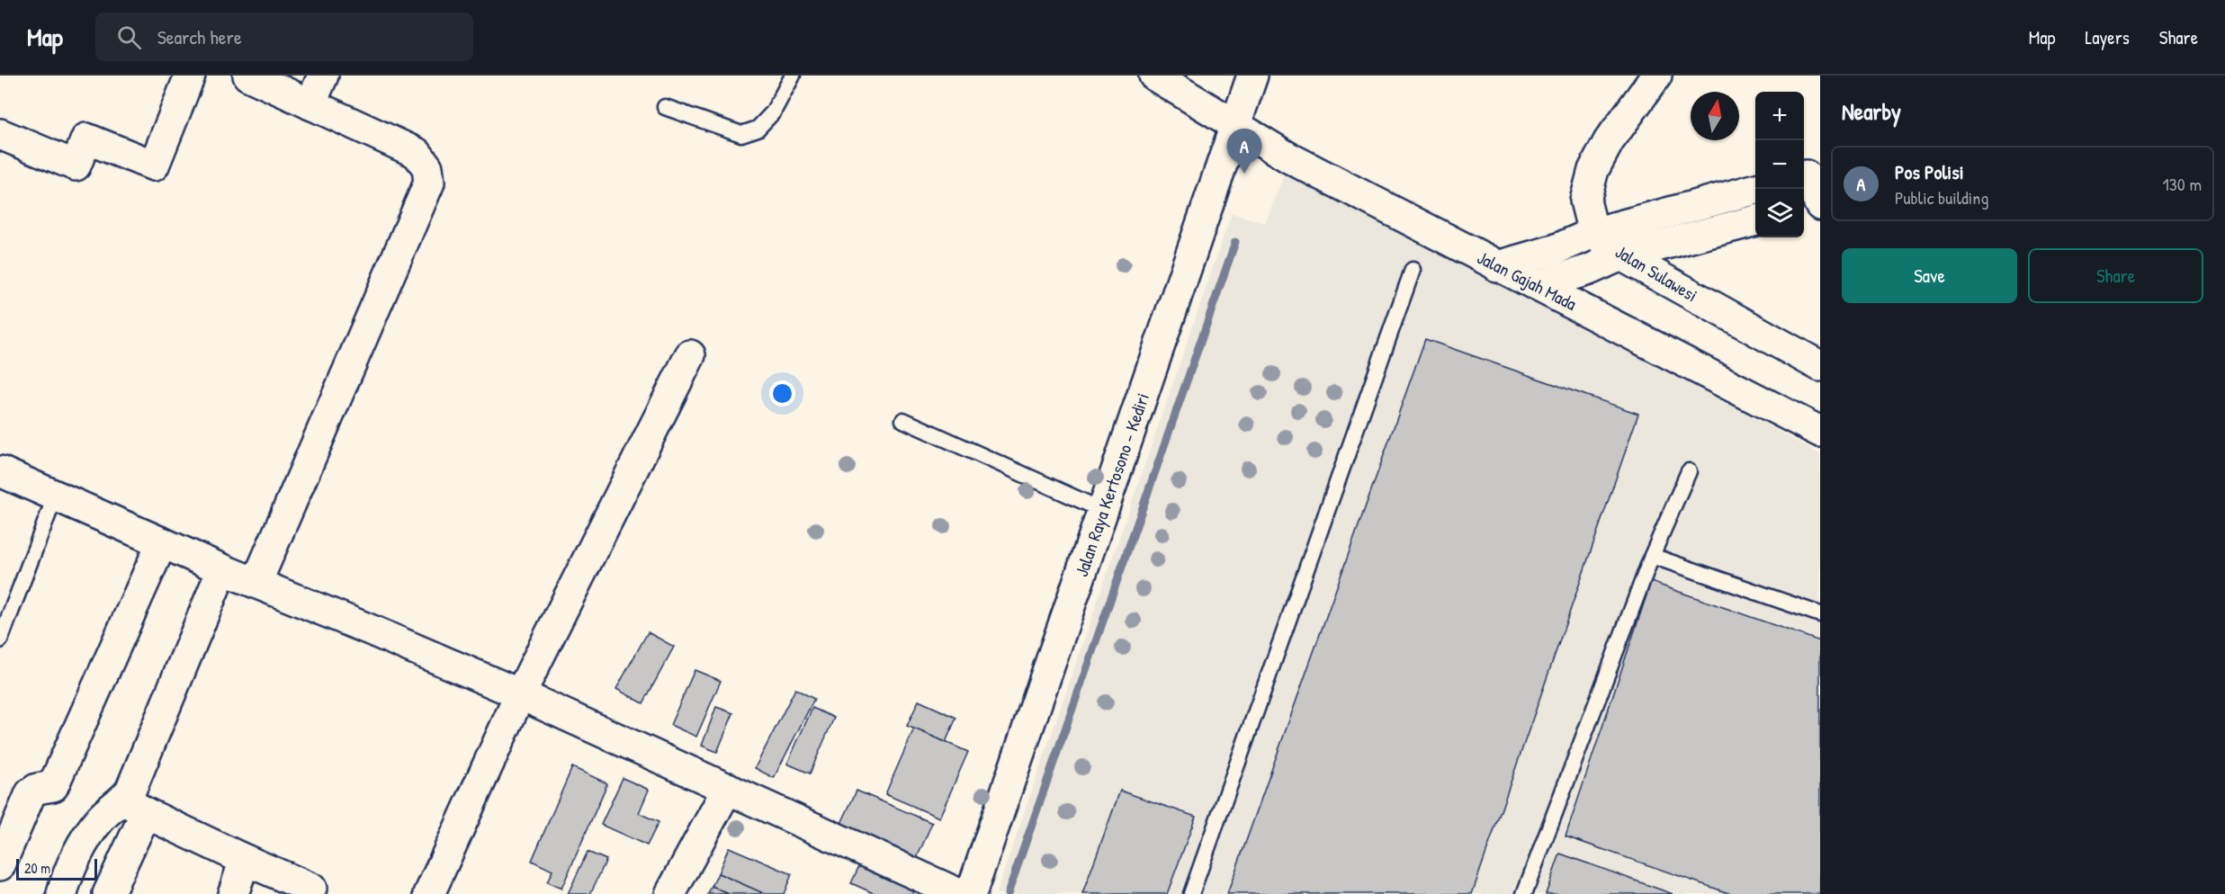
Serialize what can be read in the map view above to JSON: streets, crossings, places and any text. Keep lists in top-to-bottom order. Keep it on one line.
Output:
{"streets":{"main road":["Jalan Sulawesi","Jalan Gajah Mada","Jalan Raya Kertosono - Kediri"]},"crossings":[["Jalan Gajah Mada","Jalan Raya Kertosono - Kediri"]],"scale_bar":"20 m","north":"top","page":{"header":"Map","search":"Search here","nav":["Map","Layers","Share"],"heading":"Nearby","map_buttons":["+","−"],"pins":"A","list":[{"mark":"A","name":"Pos Polisi","note":"Public building","value":"130 m"}],"buttons":["Save","Share"],"scale":"20 m"}}
